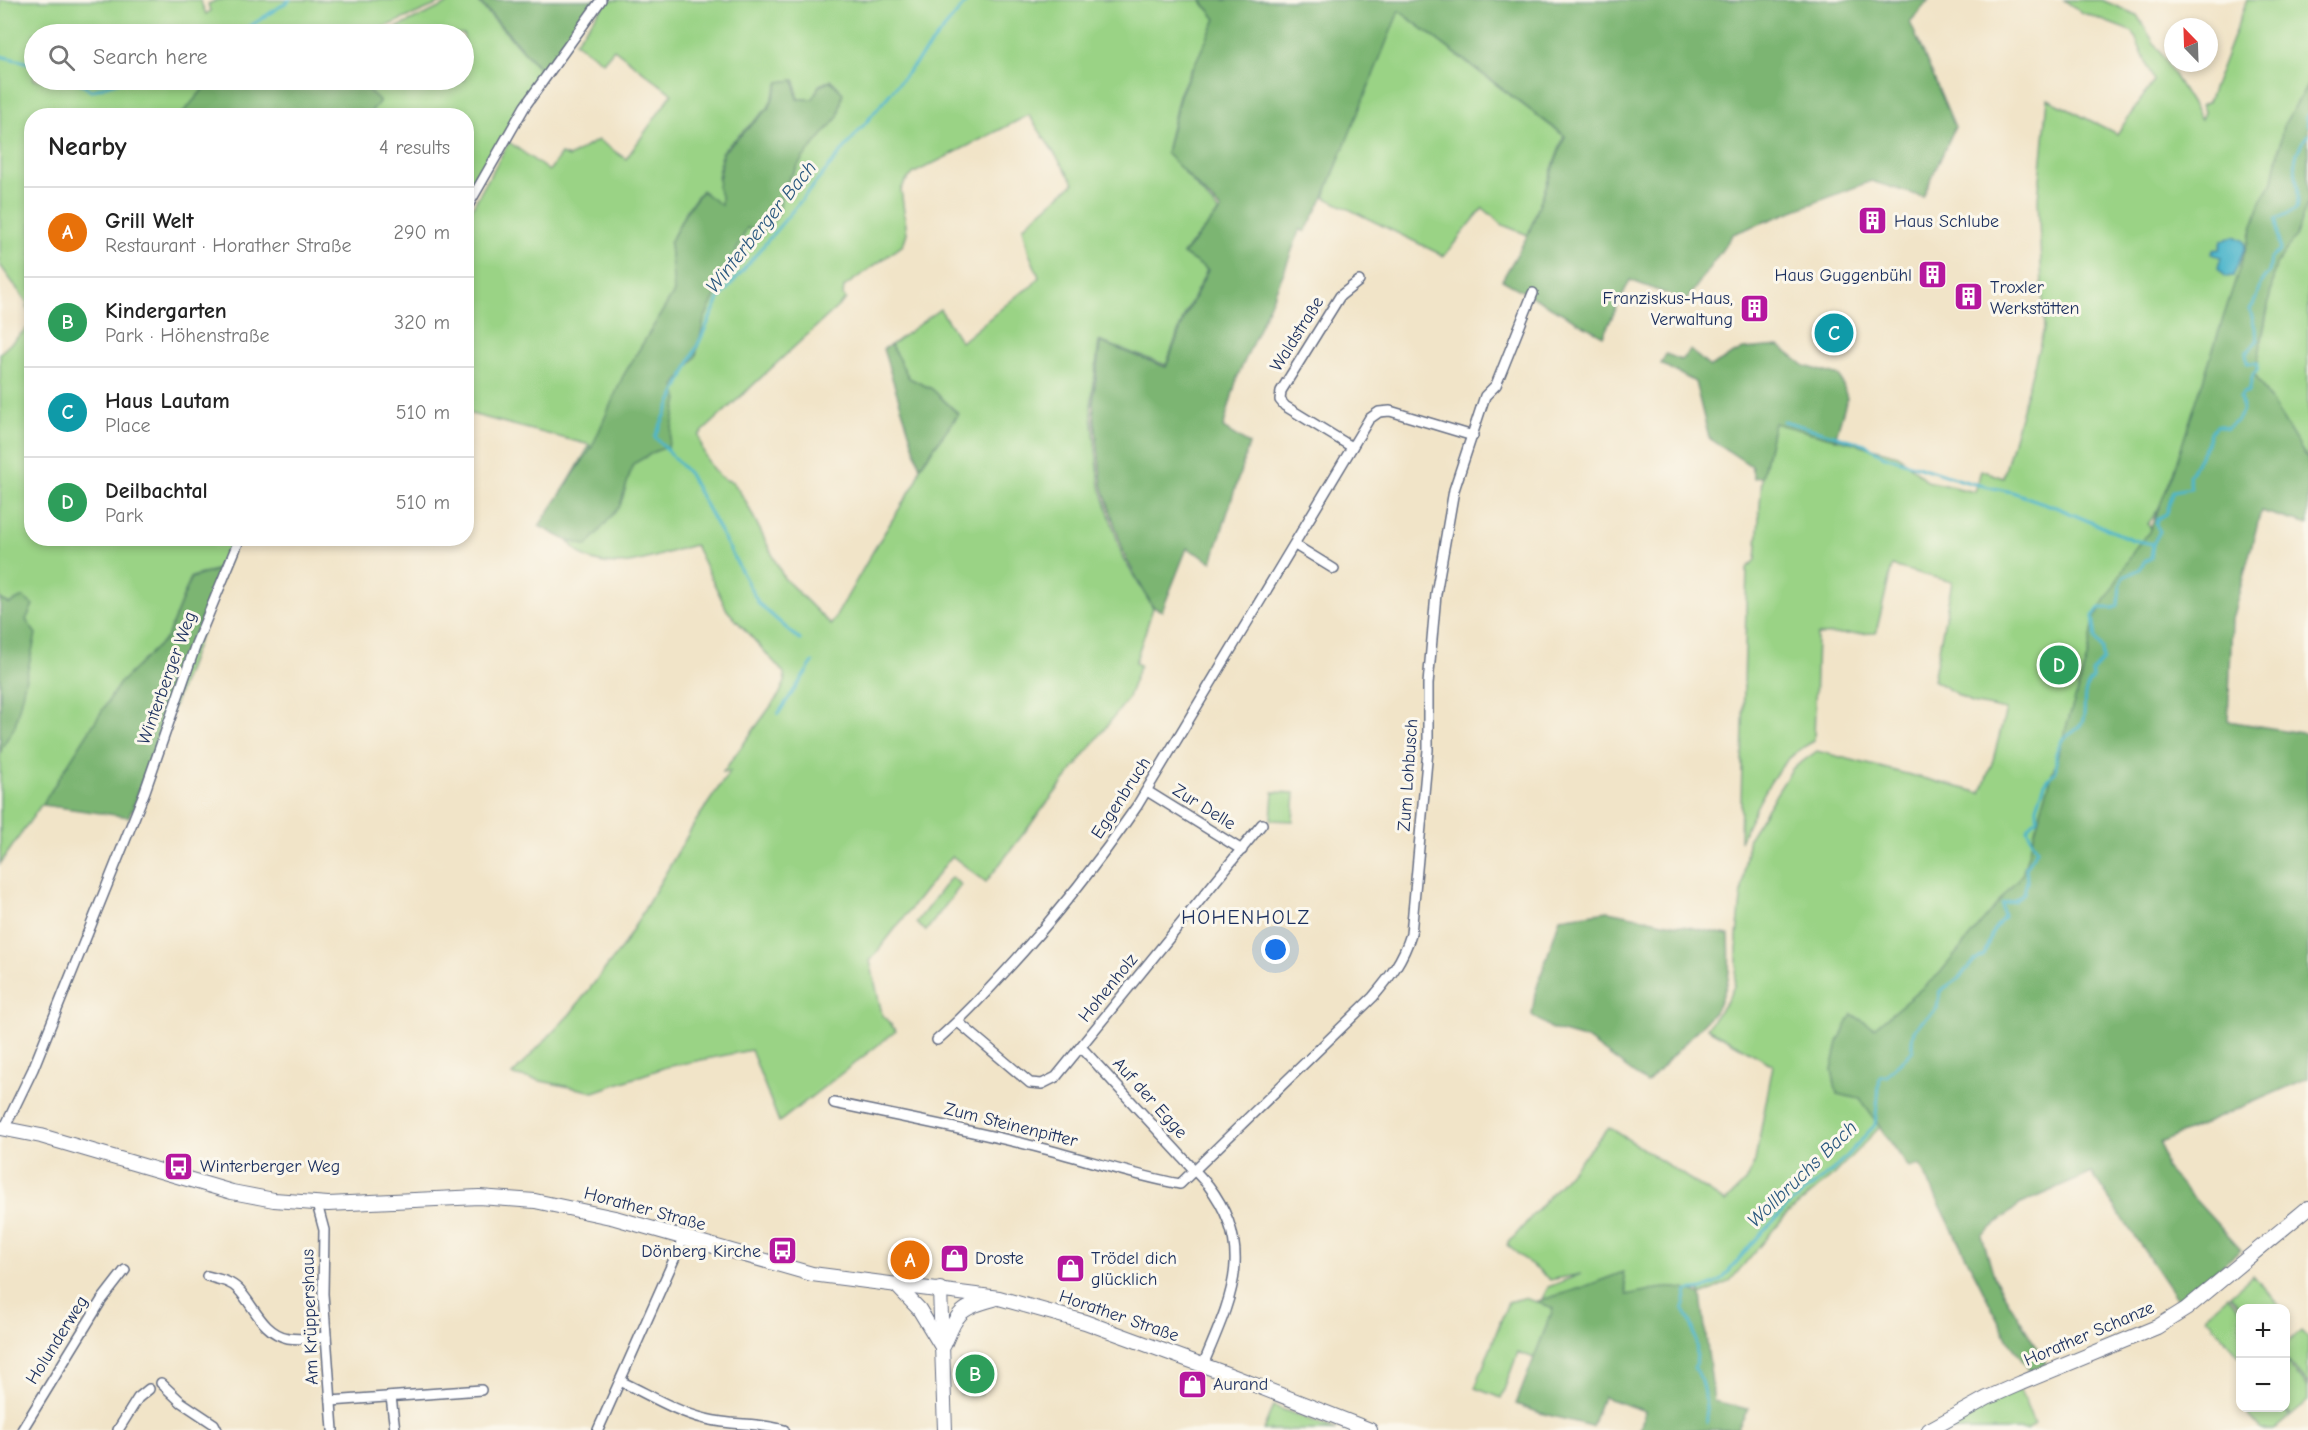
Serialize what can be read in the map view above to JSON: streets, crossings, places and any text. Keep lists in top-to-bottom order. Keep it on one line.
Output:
{"streets":{"main road":["Horather Straße","Horather Schanze"],"street":["Waldstraße","Winterberger Weg","Zum Lohbusch","Eggenbruch","Zur Delle","Hohenholz","Auf der Egge","Zum Steinenpitter","Am Krüppershaus","Holunderweg"]},"crossings":[["Waldstraße","Eggenbruch"],["Winterberger Weg","Horather Straße"],["Zum Lohbusch","Eggenbruch"],["Zum Lohbusch","Auf der Egge"],["Zum Lohbusch","Zum Steinenpitter"],["Eggenbruch","Zur Delle"],["Eggenbruch","Hohenholz"],["Zur Delle","Hohenholz"],["Hohenholz","Auf der Egge"],["Auf der Egge","Horather Straße"],["Horather Straße","Am Krüppershaus"]],"districts":["HOHENHOLZ"],"water":["Winterberger Bach","Wollbruchs Bach"],"places":{"building":["Haus Schlube","Haus Guggenbühl","Troxler Werkstätten","Franziskus-Haus, Verwaltung"],"bus stop":["Winterberger Weg","Dönberg Kirche"],"shop":["Droste","Trödel dich glücklich","Aurand"]},"north":"top left","page":{"search":"Search here","heading":["Nearby","4 results"],"list":[{"mark":"A","name":"Grill Welt","note":"Restaurant · Horather Straße","value":"290 m"},{"mark":"B","name":"Kindergarten","note":"Park · Höhenstraße","value":"320 m"},{"mark":"C","name":"Haus Lautam","note":"Place","value":"510 m"},{"mark":"D","name":"Deilbachtal","note":"Park","value":"510 m"}],"pins":["C","D","A","B"],"map_buttons":["+","−"]}}
